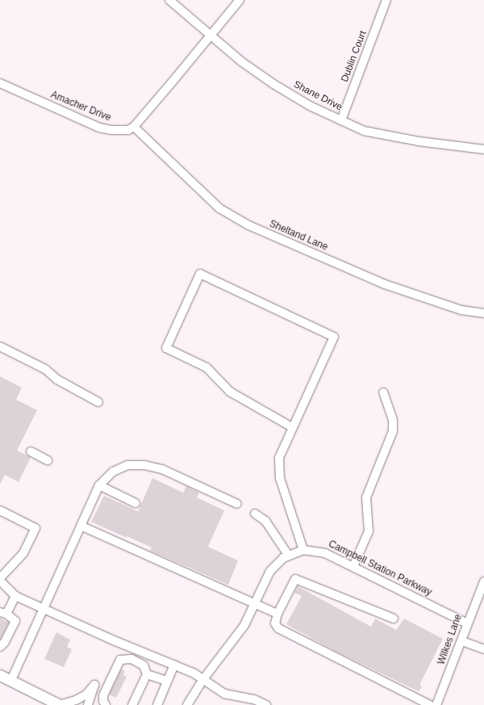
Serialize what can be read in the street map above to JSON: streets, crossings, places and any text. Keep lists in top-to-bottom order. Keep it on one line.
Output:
{"streets":{"street":["Dublin Court","Shane Drive","Amacher Drive","Sheltand Lane","Campbell Station Parkway","Wilkes Lane"]},"crossings":[["Dublin Court","Shane Drive"],["Amacher Drive","Sheltand Lane"],["Campbell Station Parkway","Wilkes Lane"]]}
